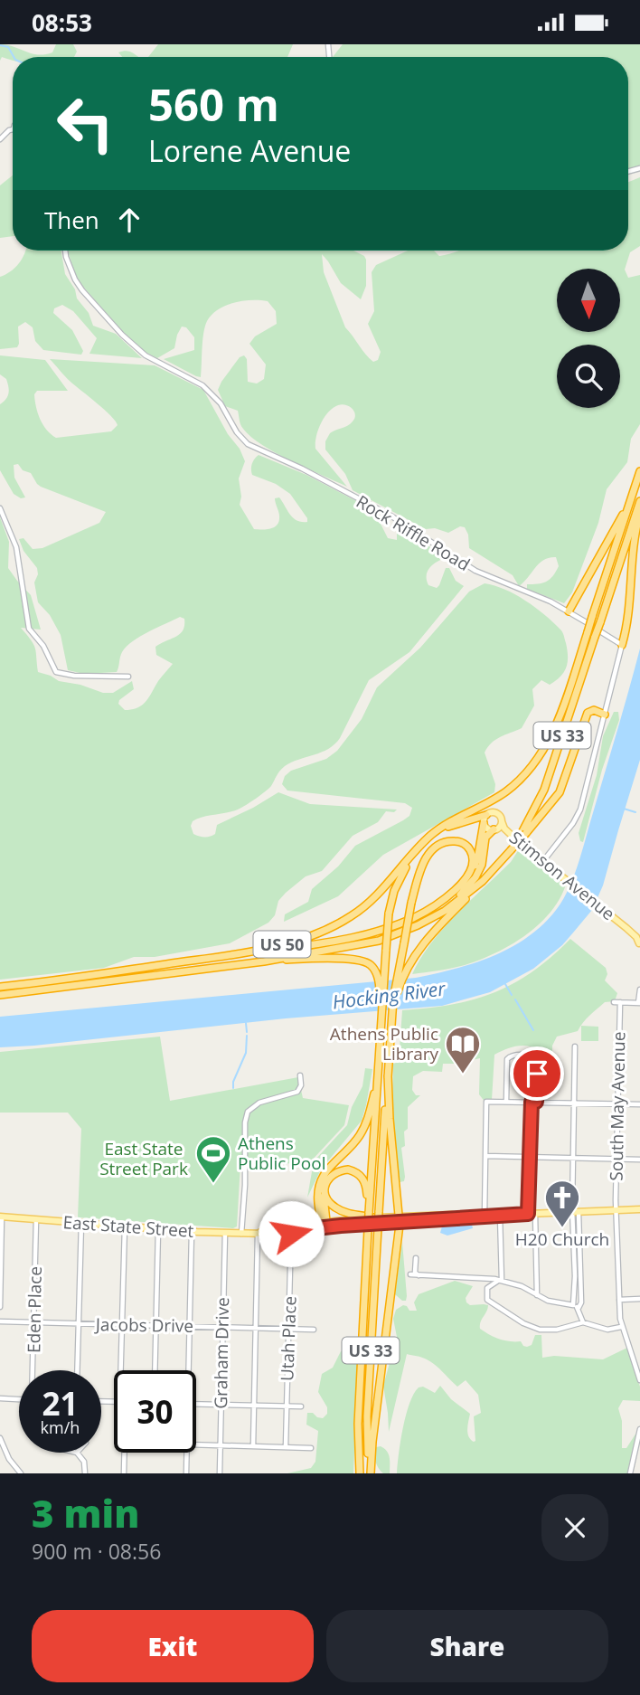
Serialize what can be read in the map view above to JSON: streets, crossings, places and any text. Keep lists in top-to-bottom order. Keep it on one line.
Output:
{"streets":{"highway":["US 33","US 50"],"main road":["Stimson Avenue","East State Street"],"street":["Rock Riffle Road","South May Avenue","Eden Place","Jacobs Drive","Utah Place","Graham Drive"]},"crossings":[["US 33","US 50"],["US 33","East State Street"],["South May Avenue","East State Street"],["East State Street","Eden Place"],["East State Street","Utah Place"],["East State Street","Graham Drive"],["Eden Place","Jacobs Drive"],["Jacobs Drive","Utah Place"],["Jacobs Drive","Graham Drive"]],"water":["Hocking River"],"parks":["East State Street Park"],"places":{"library":["Athens Public Library"],"sports":["Athens Public Pool"],"church":["H20 Church"]},"north":"bottom","page":{"status":"08:53","turn":["560 m","Lorene Avenue"],"then":"Then","speed":"21 km/h","limit":"30","heading":["3 min","900 m · 08:56"],"buttons":["Exit","Share"]}}
